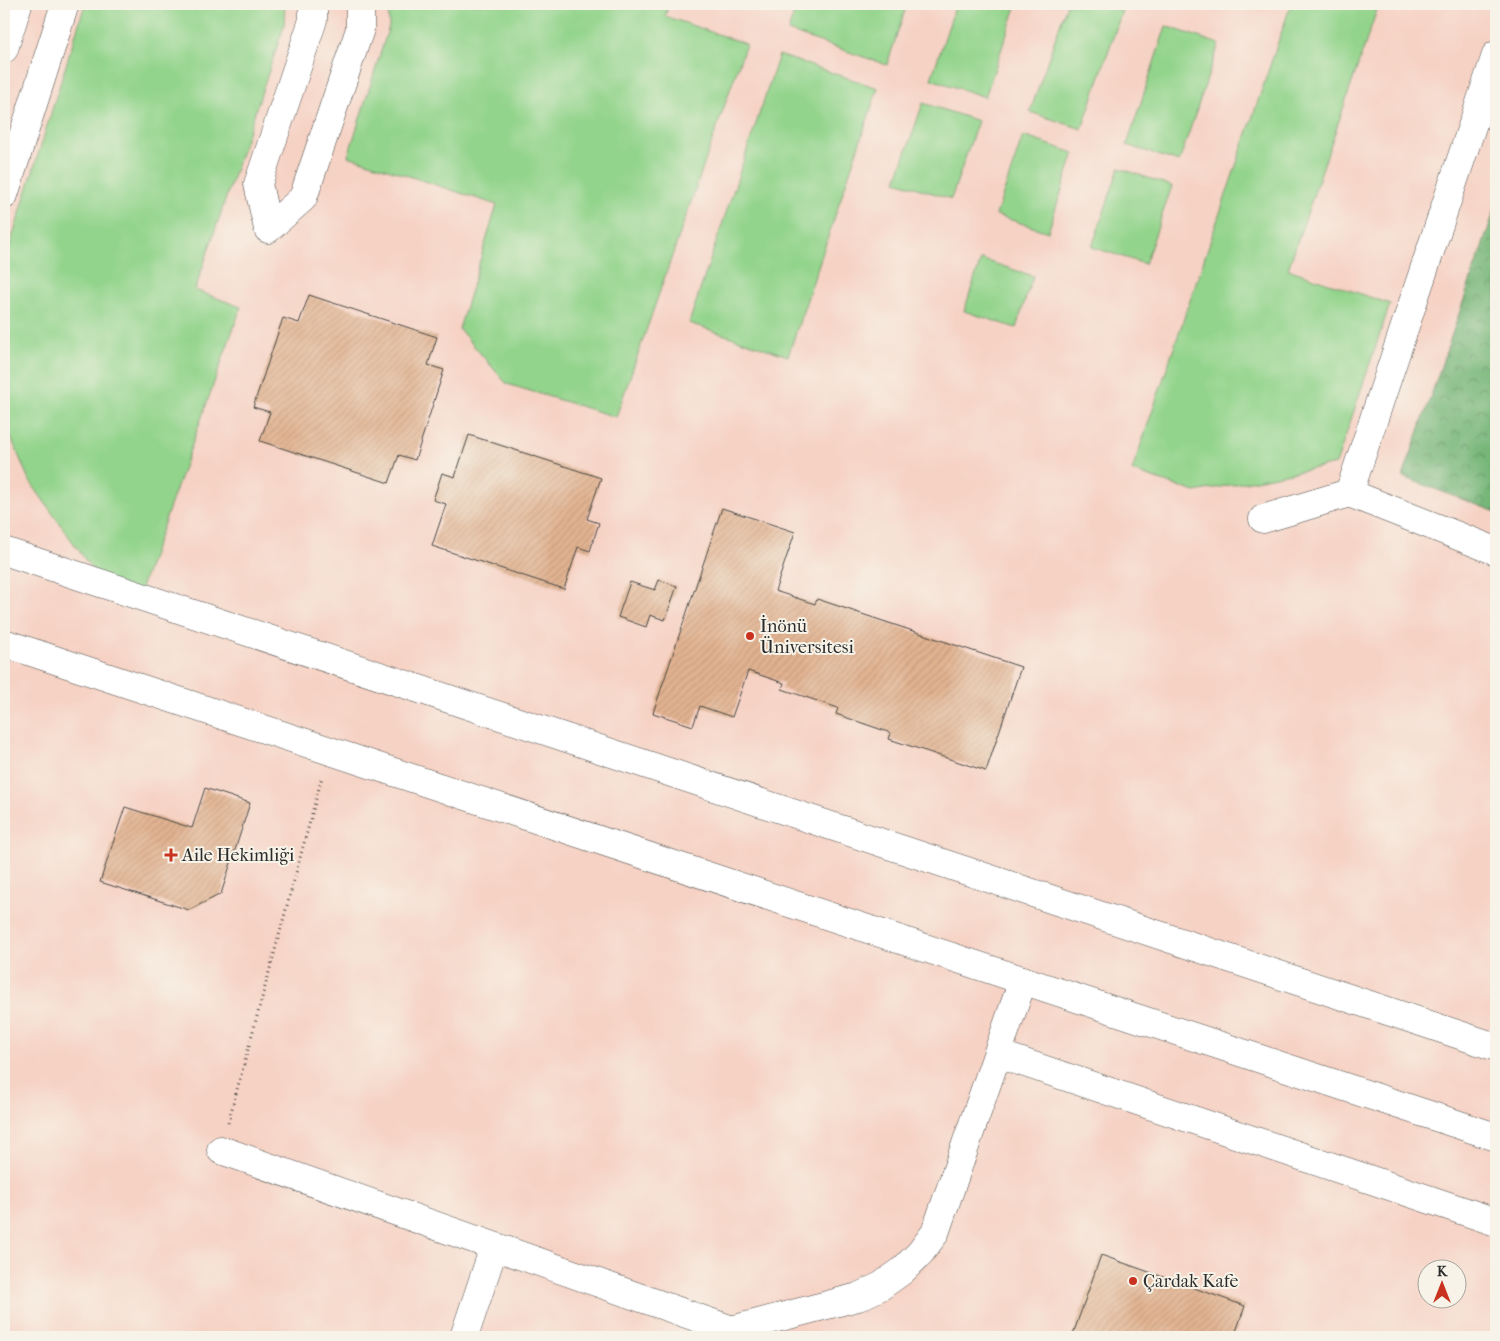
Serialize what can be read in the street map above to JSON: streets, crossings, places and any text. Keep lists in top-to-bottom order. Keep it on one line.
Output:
{"places":{"other":["İnönü Üniversitesi","Çardak Kafe"],"health":["Aile Hekimliği"]},"north":"top"}
